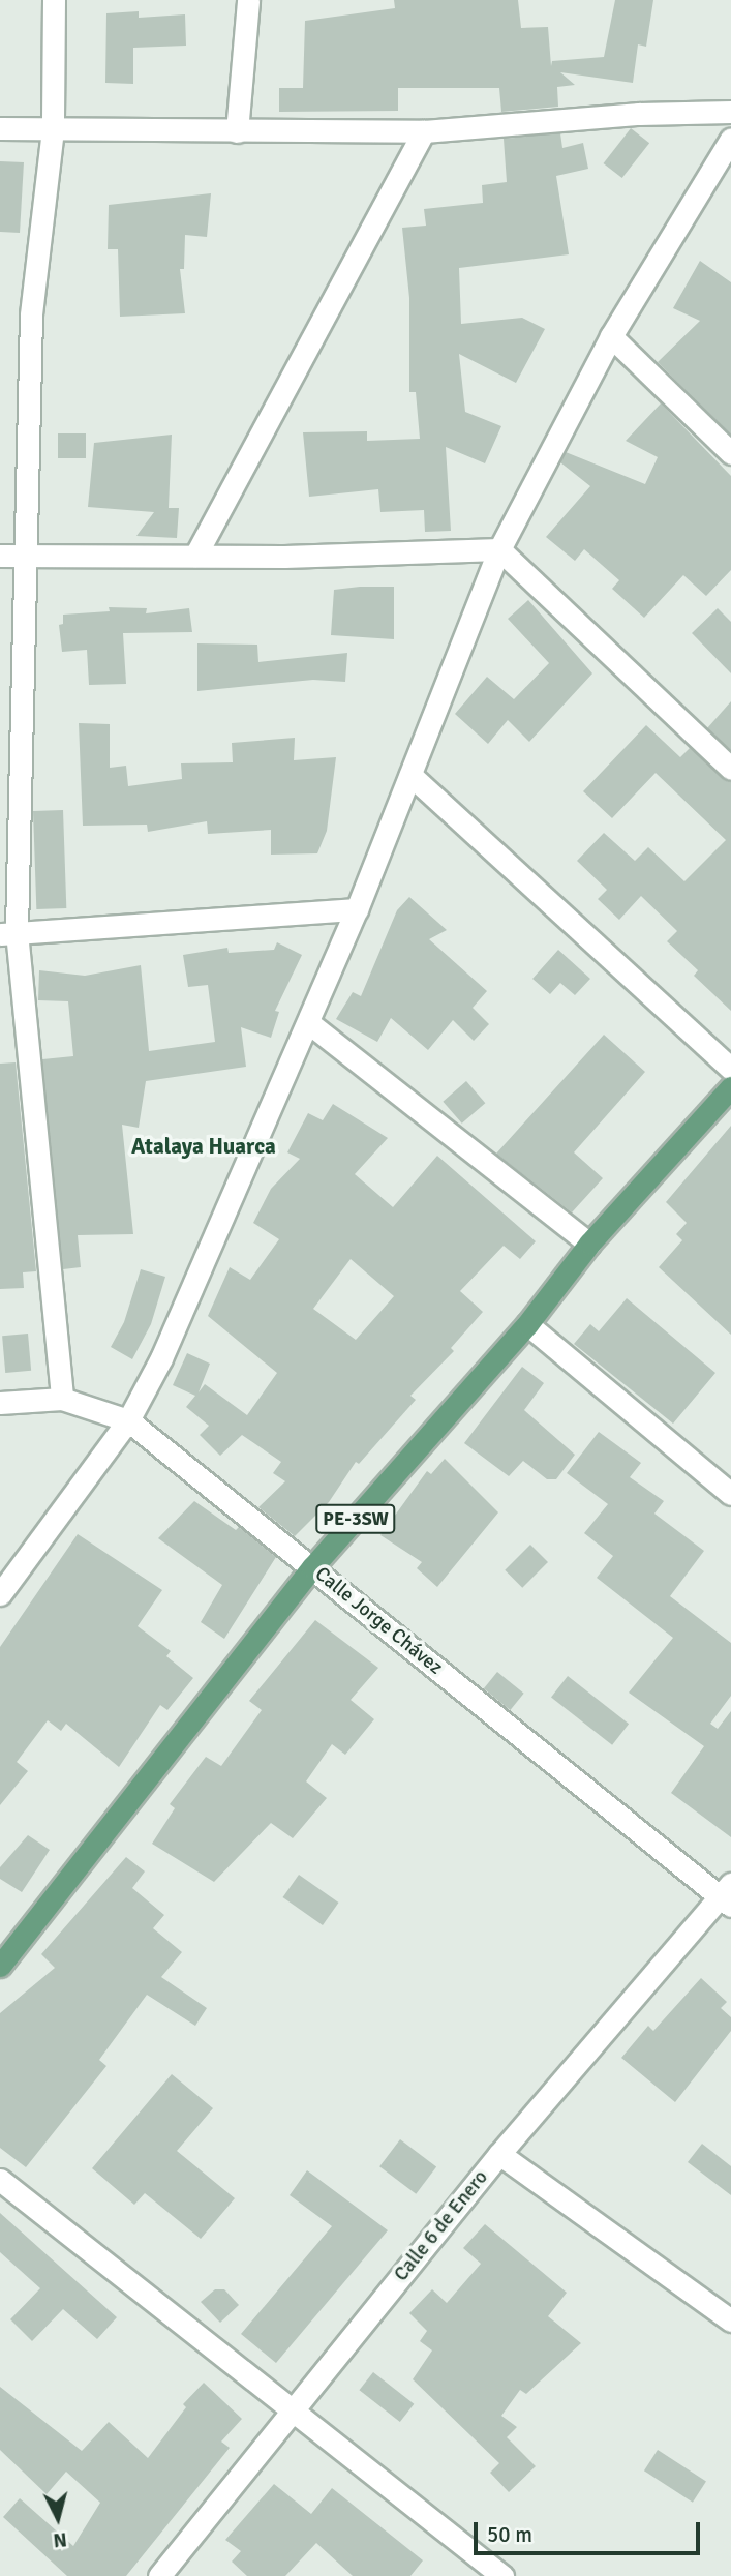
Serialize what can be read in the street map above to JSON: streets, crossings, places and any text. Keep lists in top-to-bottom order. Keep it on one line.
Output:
{"streets":{"main road":["PE-3SW"],"street":["Calle Jorge Chávez","Calle 6 de Enero"]},"crossings":[["PE-3SW","Calle Jorge Chávez"],["Calle Jorge Chávez","Calle 6 de Enero"]],"districts":["Atalaya Huarca"],"scale_bar":"50 m","north":"bottom"}
